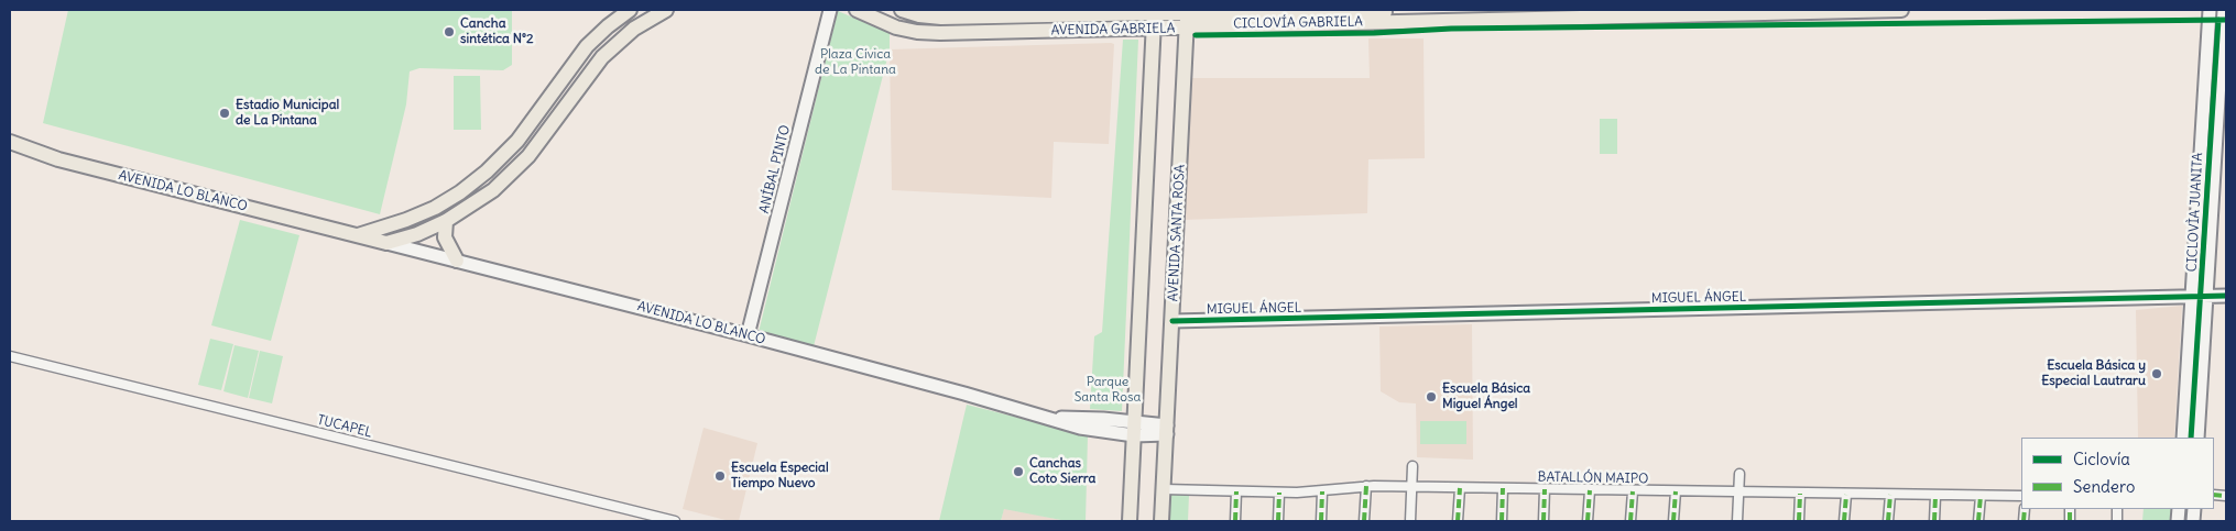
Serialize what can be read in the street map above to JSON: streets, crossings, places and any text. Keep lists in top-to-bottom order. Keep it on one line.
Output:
{"streets":{"main road":["AVENIDA GABRIELA","AVENIDA LO BLANCO","AVENIDA SANTA ROSA"],"street":["ANÍBAL PINTO","MIGUEL ÁNGEL","TUCAPEL","BATALLÓN MAIPO"],"cycle path":["CICLOVÍA GABRIELA","CICLOVÌA JUANITA"]},"crossings":[["AVENIDA GABRIELA","AVENIDA SANTA ROSA"],["ANÍBAL PINTO","AVENIDA LO BLANCO"],["AVENIDA LO BLANCO","AVENIDA SANTA ROSA"],["AVENIDA SANTA ROSA","MIGUEL ÁNGEL"],["AVENIDA SANTA ROSA","BATALLÓN MAIPO"]],"parks":["Plaza Cívica de La Pintana","Parque Santa Rosa"],"places":["Cancha sintética N°2","Estadio Municipal de La Pintana","Escuela Básica y Especial Lautraru","Escuela Básica Miguel Ángel","Canchas Coto Sierra","Escuela Especial Tiempo Nuevo"],"legend":["Ciclovía","Sendero"]}
